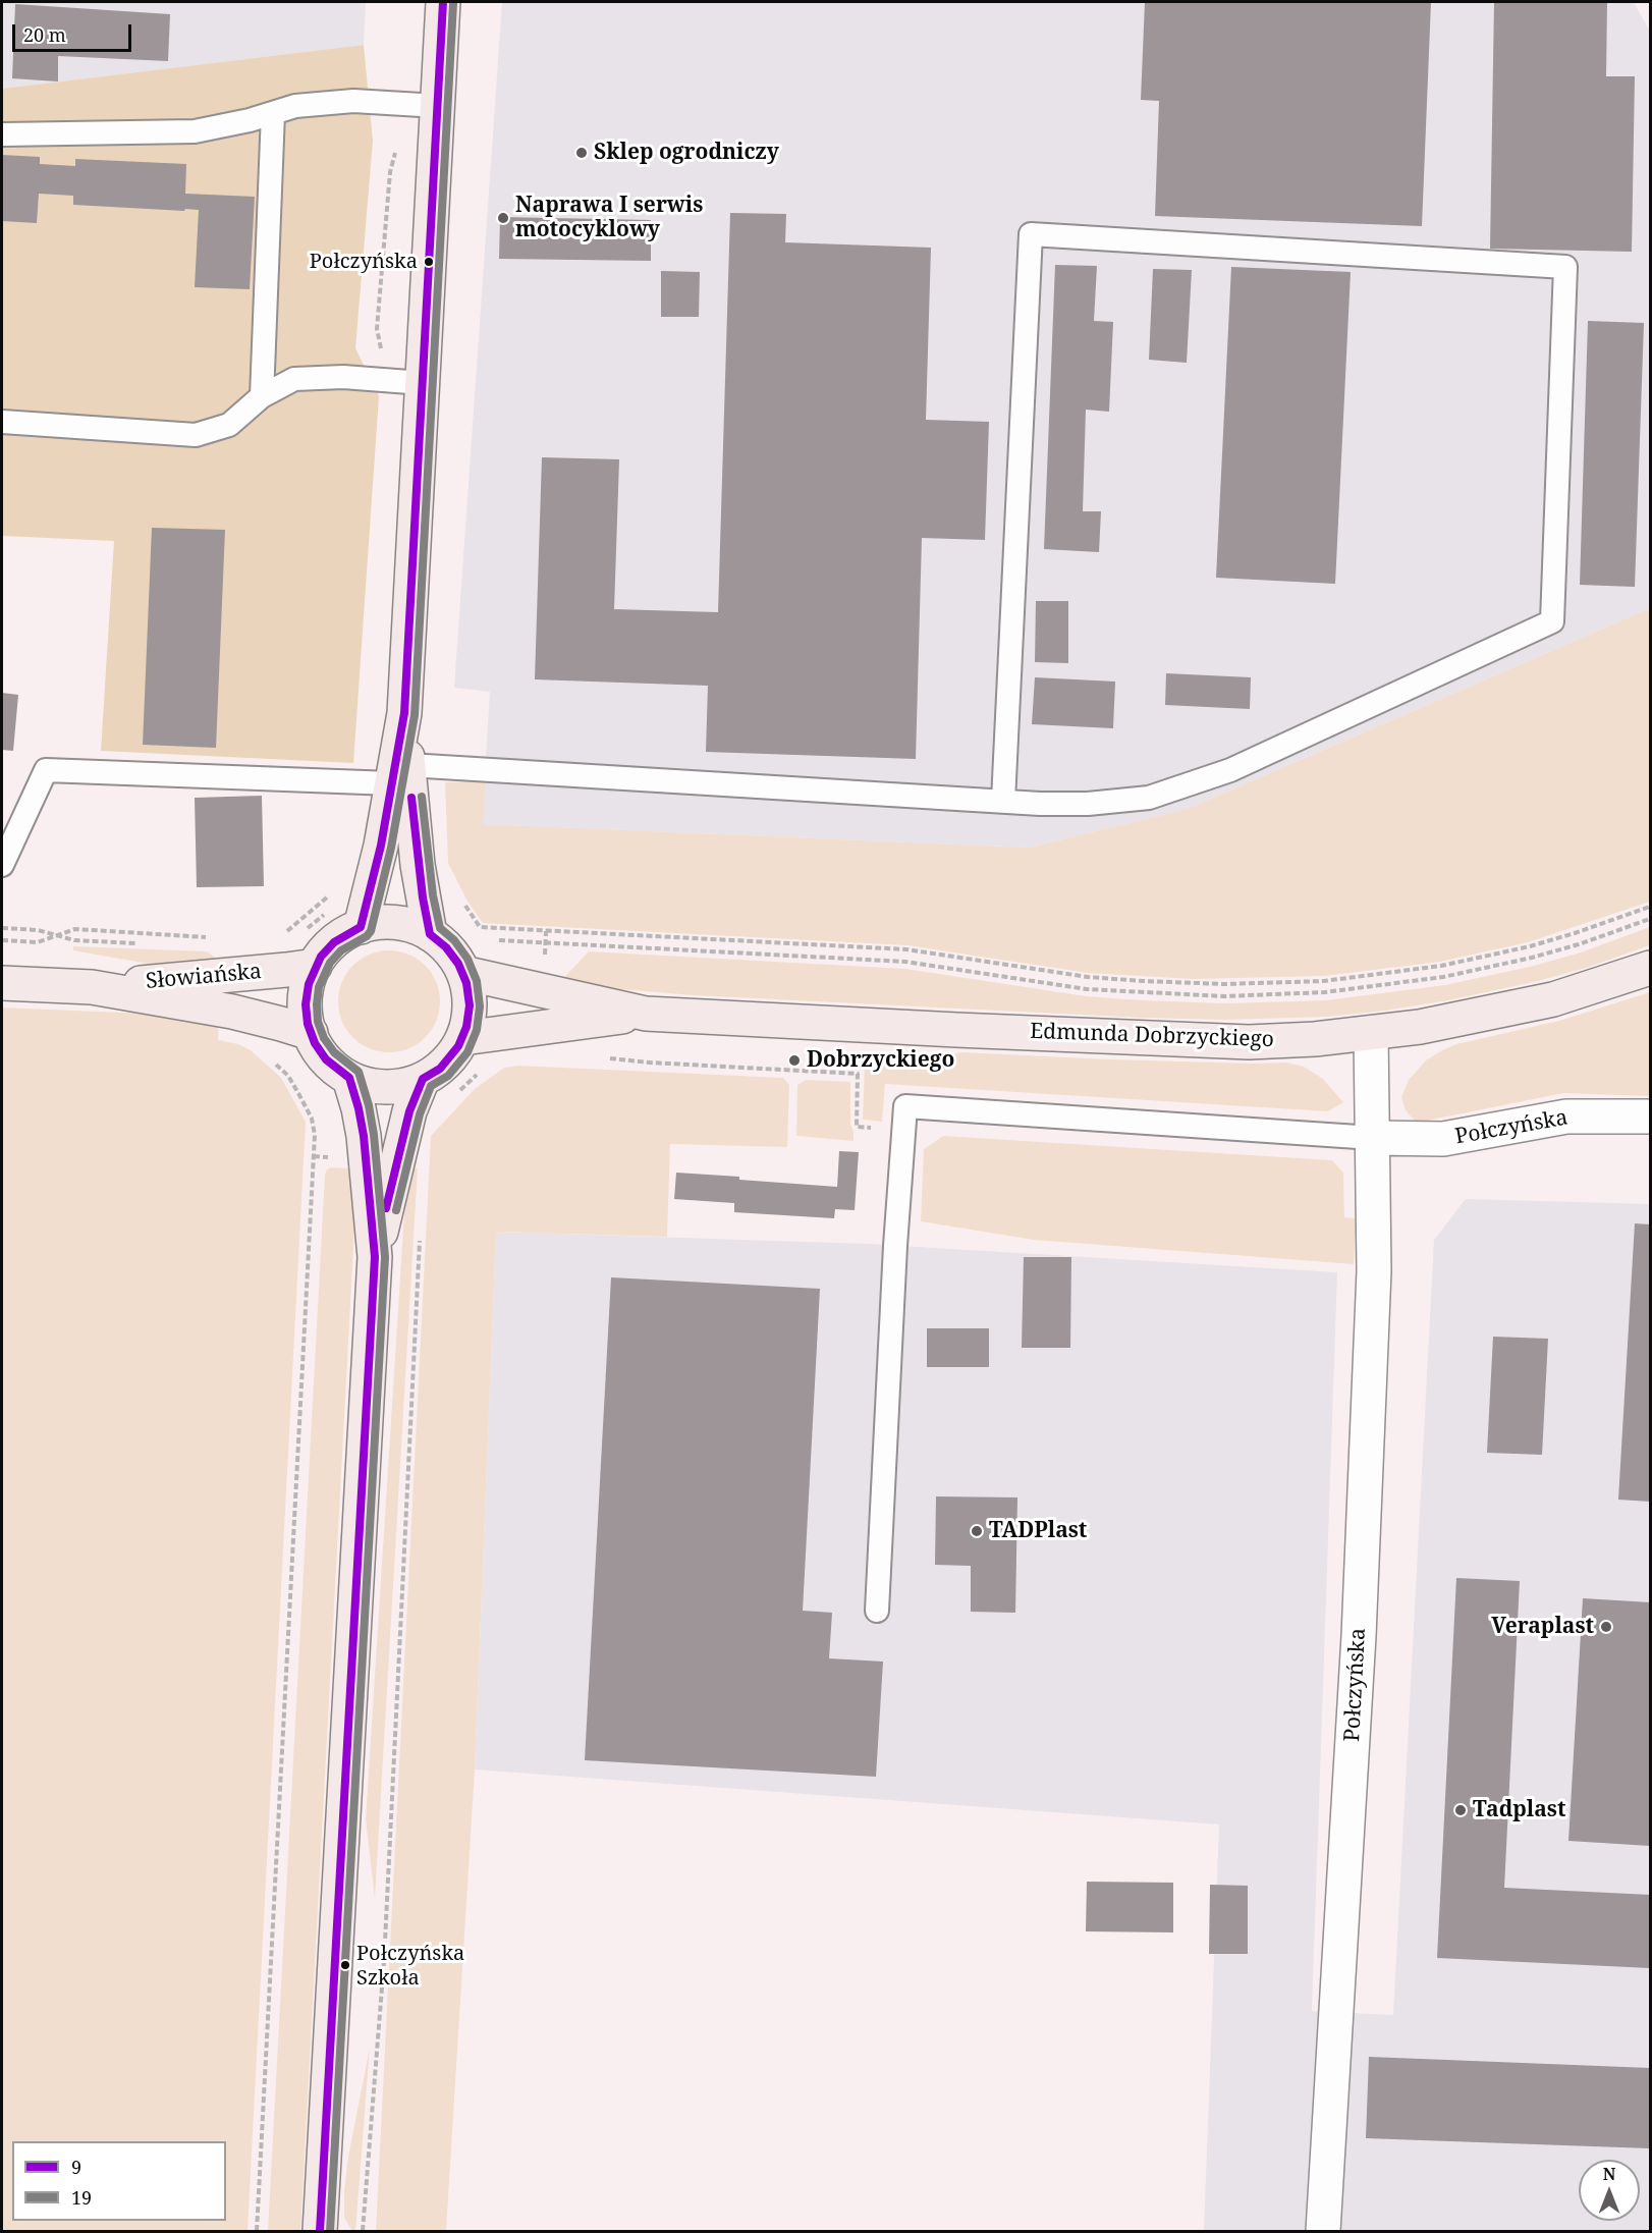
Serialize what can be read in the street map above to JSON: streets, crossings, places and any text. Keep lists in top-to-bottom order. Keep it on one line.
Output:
{"streets":{"main road":["Słowiańska","Edmunda Dobrzyckiego"],"street":["Połczyńska"]},"crossings":[["Słowiańska","Edmunda Dobrzyckiego"],["Edmunda Dobrzyckiego","Połczyńska"]],"places":["Sklep ogrodniczy","Naprawa I serwis motocyklowy","Połczyńska","Dobrzyckiego","TADPlast","Veraplast","Tadplast","Połczyńska Szkoła"],"lines":["transit line 9","transit line 19"],"legend":["9","19"],"scale_bar":"20 m","north":"top"}
